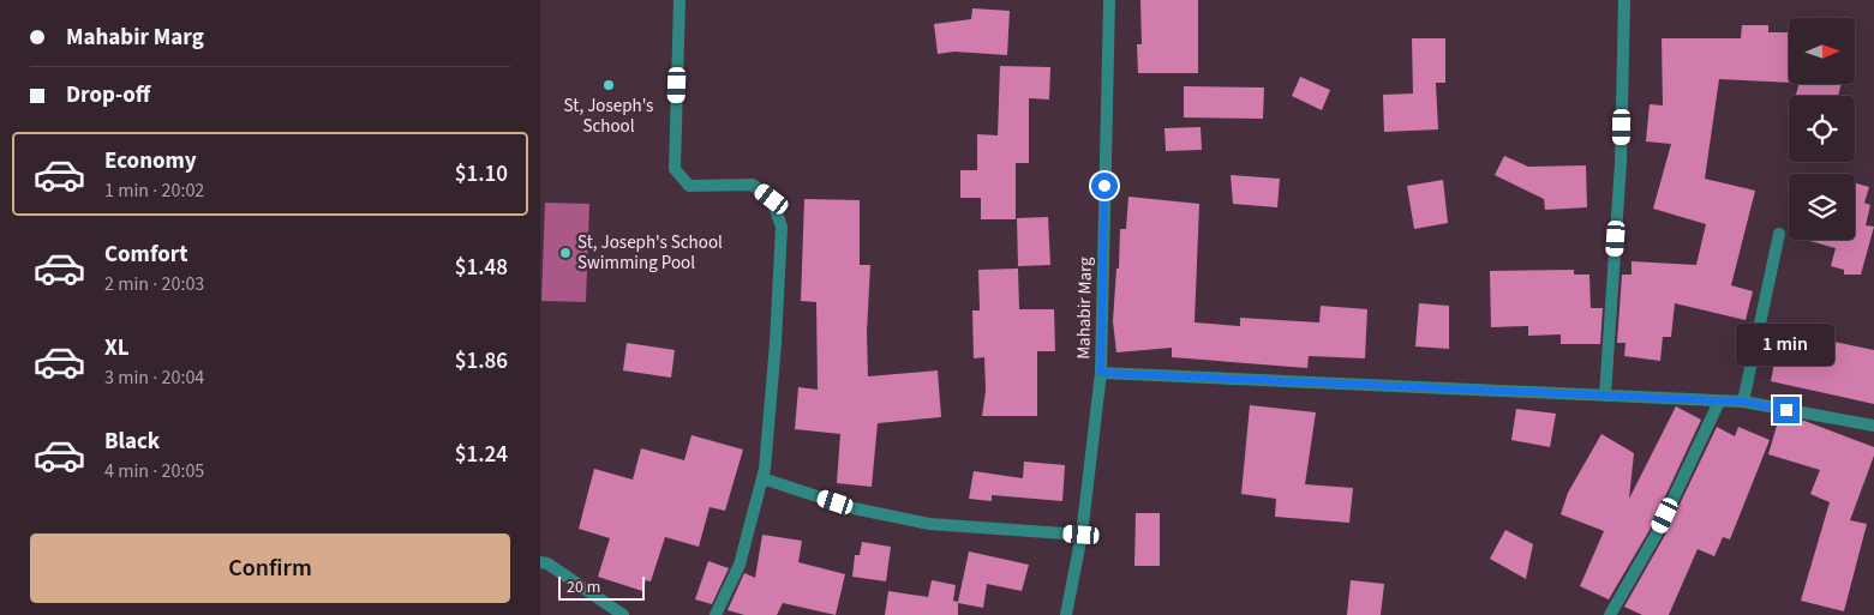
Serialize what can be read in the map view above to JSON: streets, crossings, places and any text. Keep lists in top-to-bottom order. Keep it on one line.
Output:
{"streets":{"street":["Mahabir Marg"]},"places":["St, Joseph's School","St, Joseph's School Swimming Pool"],"scale_bar":"20 m","north":"right","page":{"banner":["Mahabir Marg","Drop-off"],"list":[{"name":"Economy","note":"1 min · 20:02","value":"$1.10"},{"name":"Comfort","note":"2 min · 20:03","value":"$1.48"},{"name":"XL","note":"3 min · 20:04","value":"$1.86"},{"name":"Black","note":"4 min · 20:05","value":"$1.24"}],"bubble":"1 min","buttons":"Confirm","scale":"20 m"}}
